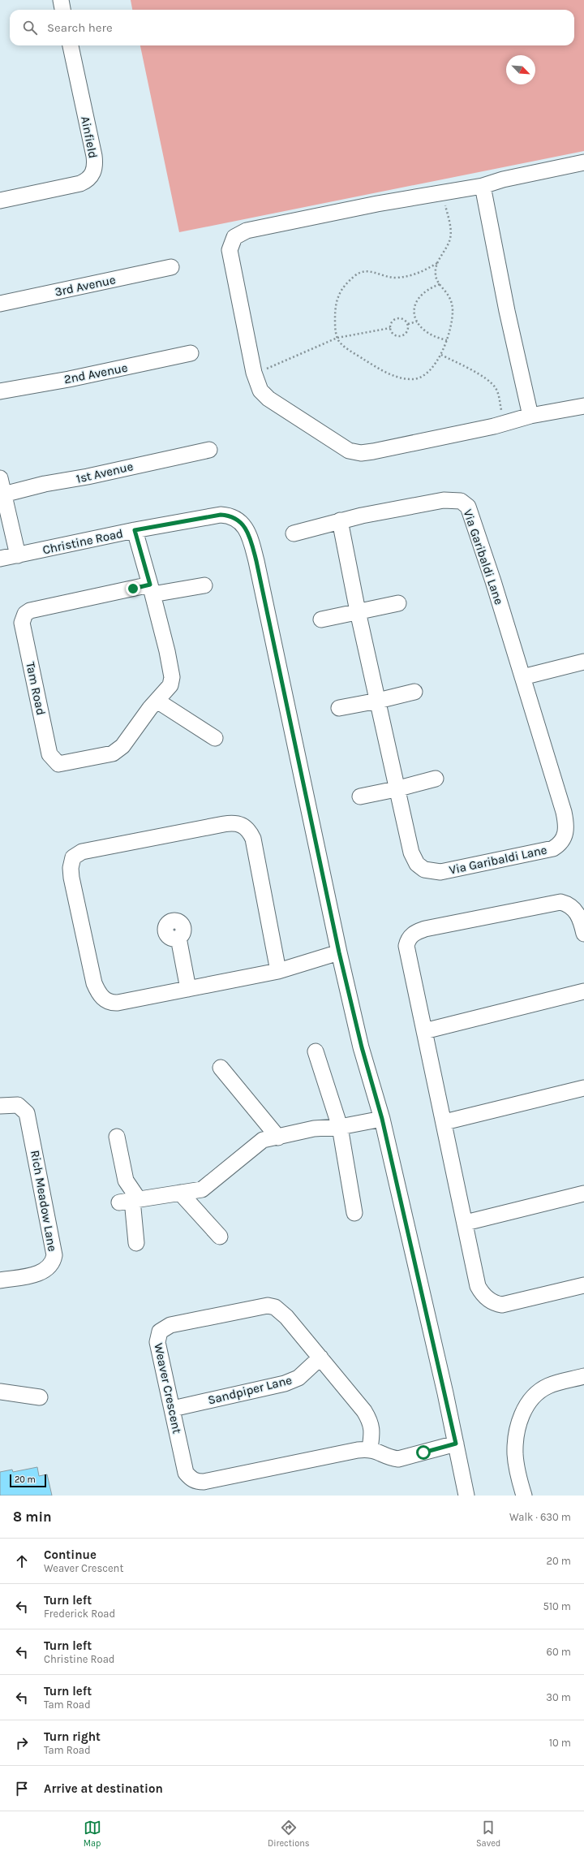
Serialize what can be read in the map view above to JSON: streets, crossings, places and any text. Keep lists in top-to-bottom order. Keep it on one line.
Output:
{"streets":{"street":["Ainfield","3rd Avenue","2nd Avenue","1st Avenue","Christine Road","Via Garibaldi Lane","Tam Road","Rich Meadow Lane","Weaver Crescent","Sandpiper Lane"]},"crossings":[["Christine Road","Tam Road"],["Weaver Crescent","Sandpiper Lane"]],"scale_bar":"20 m","north":"bottom right","page":{"search":"Search here","scale":"20 m","heading":["8 min","Walk · 630 m"],"list":[["Continue","Weaver Crescent","20 m"],["Turn left","Frederick Road","510 m"],["Turn left","Christine Road","60 m"],["Turn left","Tam Road","30 m"],["Turn right","Tam Road","10 m"],"Arrive at destination"],"nav":["Map","Directions","Saved"]}}
